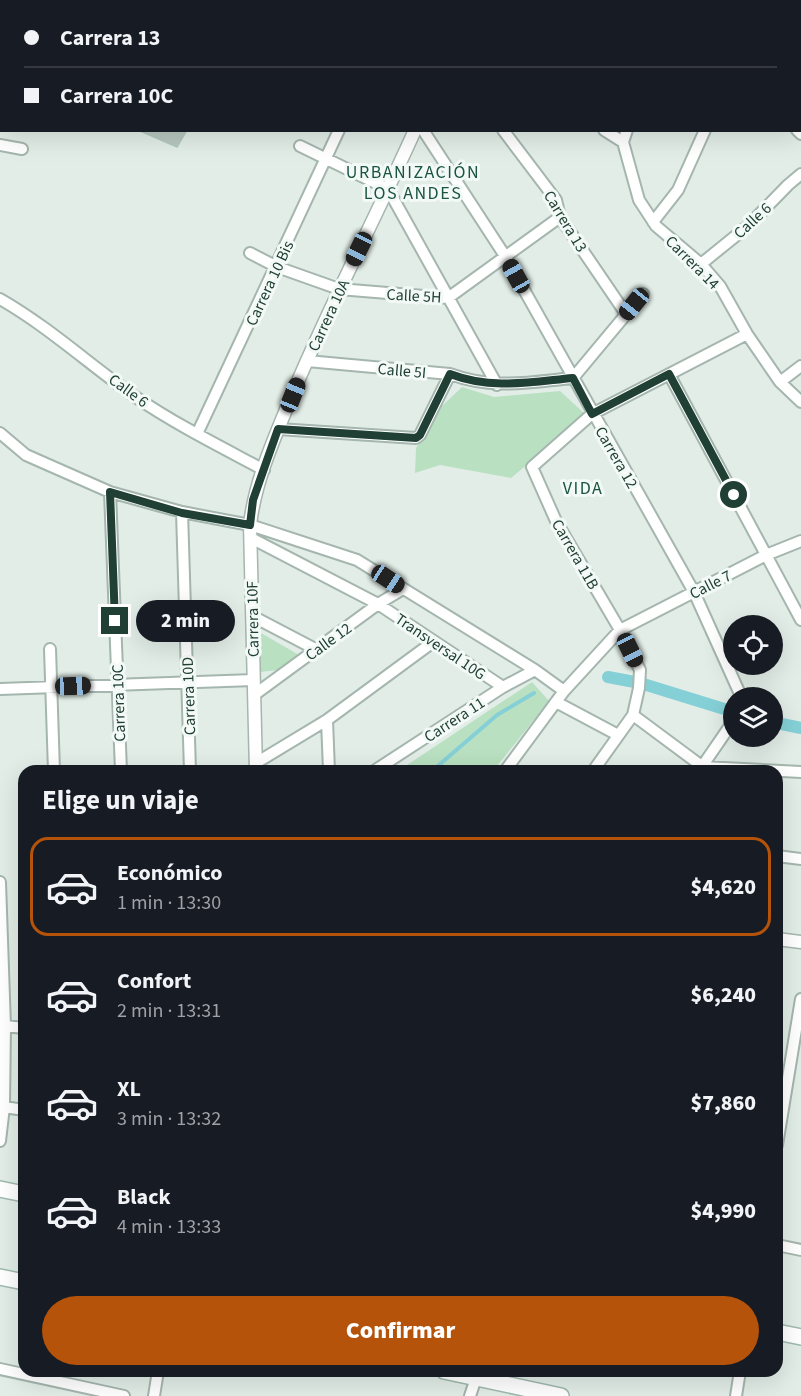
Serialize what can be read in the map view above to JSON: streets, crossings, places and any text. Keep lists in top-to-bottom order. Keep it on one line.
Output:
{"streets":{"street":["Calle 6","Carrera 13","Carrera 14","Carrera 10 Bis","Calle 5H","Carrera 10A","Calle 5I","Carrera 12","Carrera 11B","Calle 7","Carrera 10F","Calle 12","Transversal 10G","Carrera 10D","Carrera 10C","Carrera 11"]},"crossings":[["Calle 6","Carrera 14"],["Calle 6","Carrera 10 Bis"],["Calle 6","Carrera 10A"],["Calle 6","Carrera 10F"],["Carrera 13","Calle 5H"],["Carrera 10 Bis","Calle 5H"],["Calle 5H","Carrera 10A"],["Calle 5H","Carrera 12"],["Carrera 10A","Calle 5I"],["Carrera 10A","Carrera 10F"],["Carrera 12","Carrera 11B"],["Carrera 12","Calle 7"],["Carrera 11B","Calle 7"],["Carrera 10F","Calle 12"],["Carrera 10F","Transversal 10G"],["Calle 12","Transversal 10G"],["Transversal 10G","Carrera 11"]],"districts":["URBANIZACIÓN LOS ANDES","VIDA"],"page":{"banner":["Carrera 13","Carrera 10C"],"bubble":"2 min","heading":"Elige un viaje","list":[{"name":"Económico","note":"1 min · 13:30","value":"$4,620"},{"name":"Confort","note":"2 min · 13:31","value":"$6,240"},{"name":"XL","note":"3 min · 13:32","value":"$7,860"},{"name":"Black","note":"4 min · 13:33","value":"$4,990"}],"buttons":"Confirmar"}}
